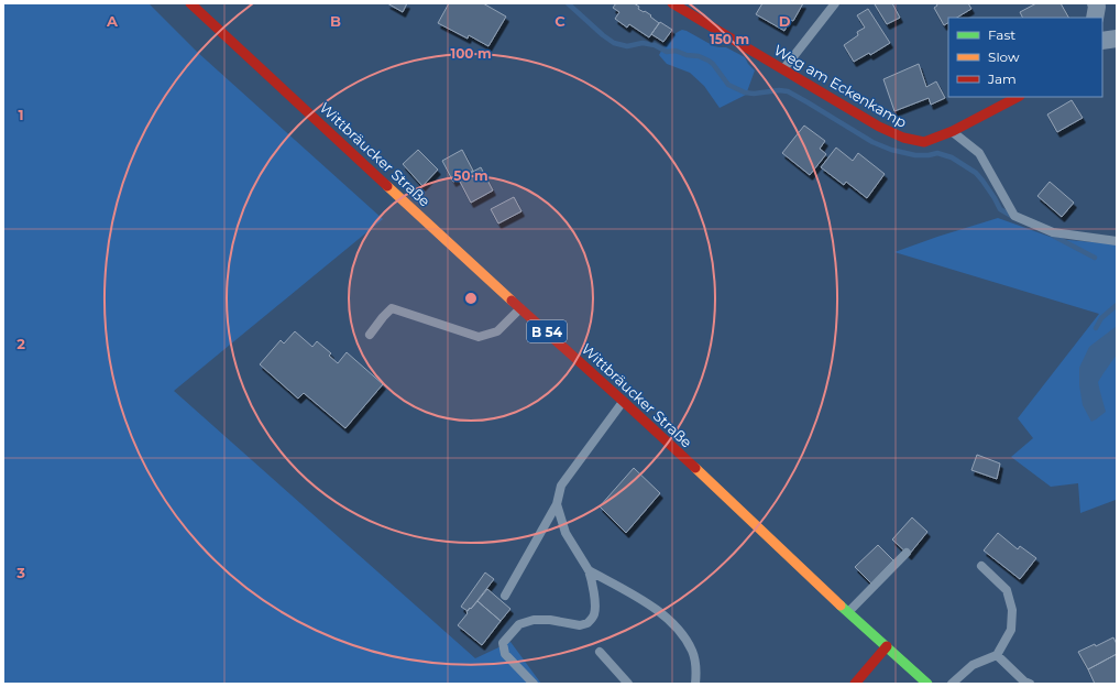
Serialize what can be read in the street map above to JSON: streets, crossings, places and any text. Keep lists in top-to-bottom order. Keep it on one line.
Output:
{"streets":{"main road":["Weg am Eckenkamp","Wittbräucker Straße","B 54"]},"legend":["Fast","Slow","Jam"],"grid":{"columns":["A","B","C","D"],"rows":["1","2","3"]},"rings":["150 m","100 m","50 m"]}
